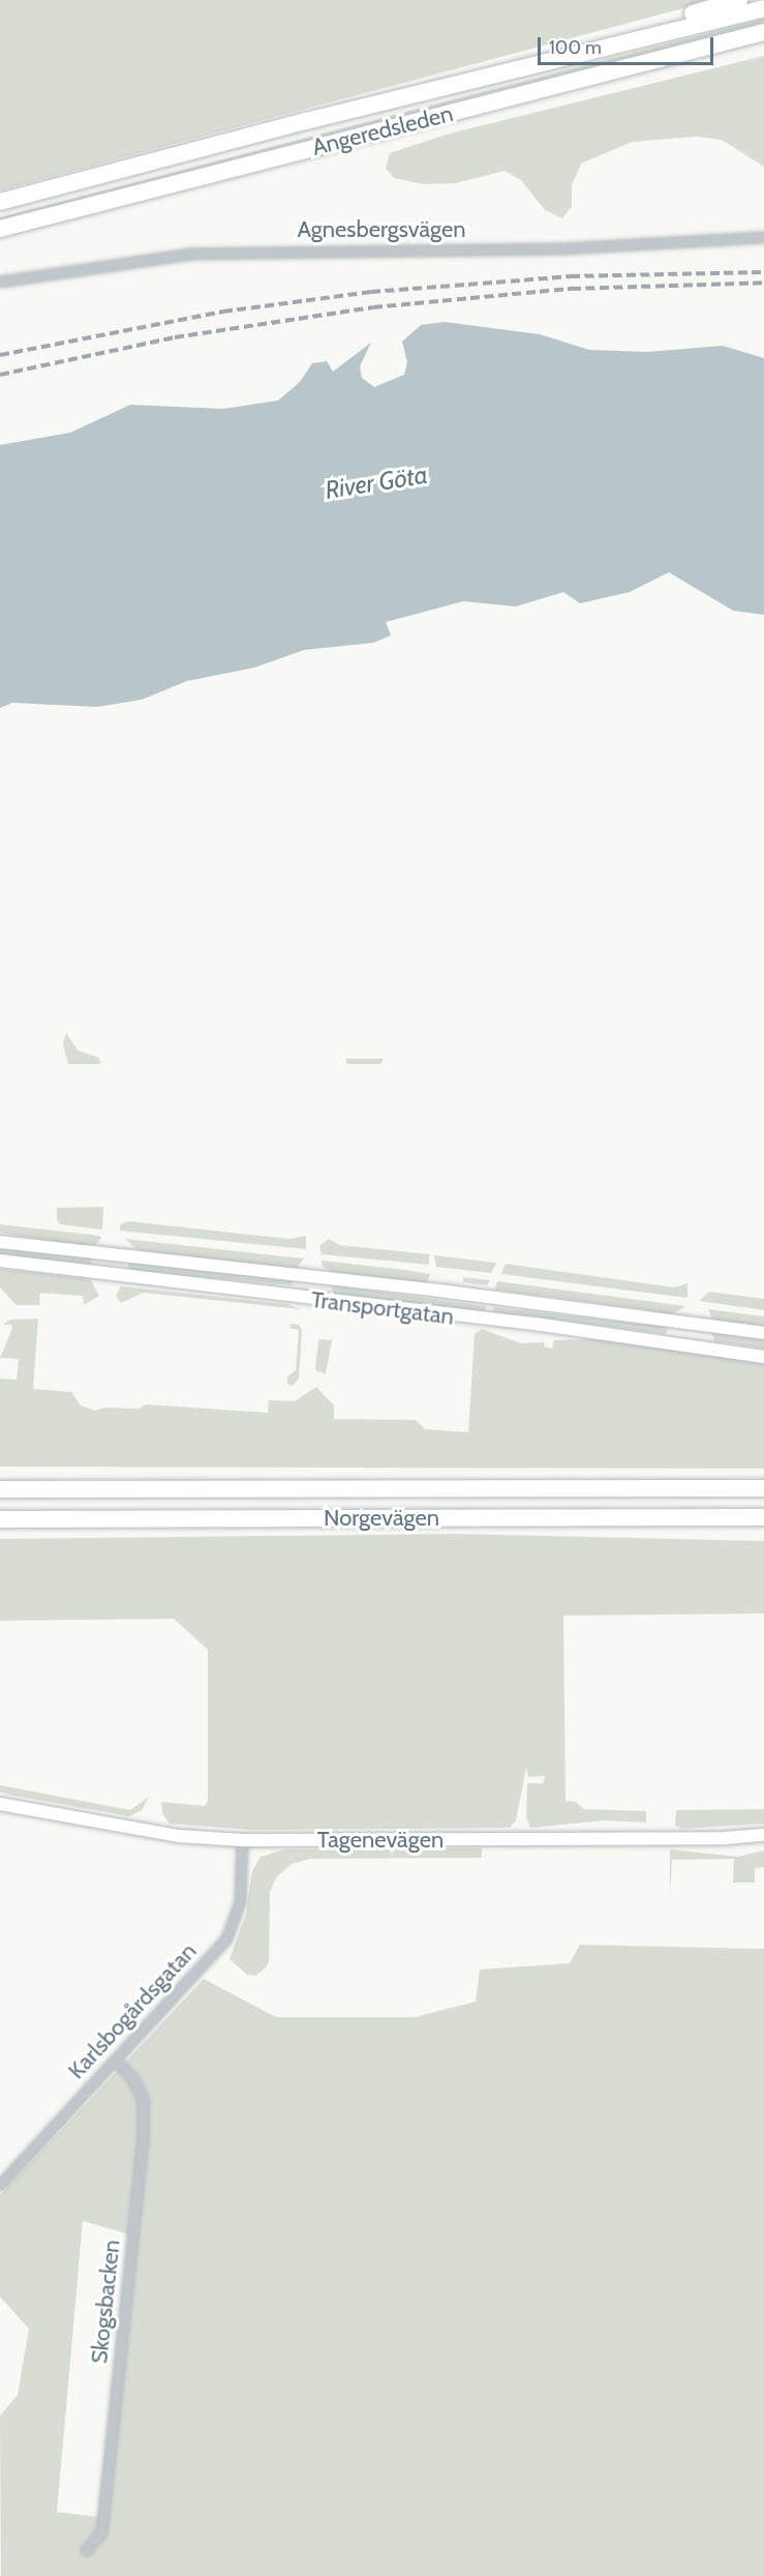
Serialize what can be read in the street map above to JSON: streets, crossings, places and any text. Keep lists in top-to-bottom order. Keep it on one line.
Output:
{"streets":{"highway":["Angeredsleden","Norgevägen"],"street":["Agnesbergsvägen","Transportgatan","Tagenevägen","Karlsbogårdsgatan","Skogsbacken"]},"crossings":[["Tagenevägen","Karlsbogårdsgatan"],["Karlsbogårdsgatan","Skogsbacken"]],"water":["River Göta"],"scale_bar":"100 m"}
